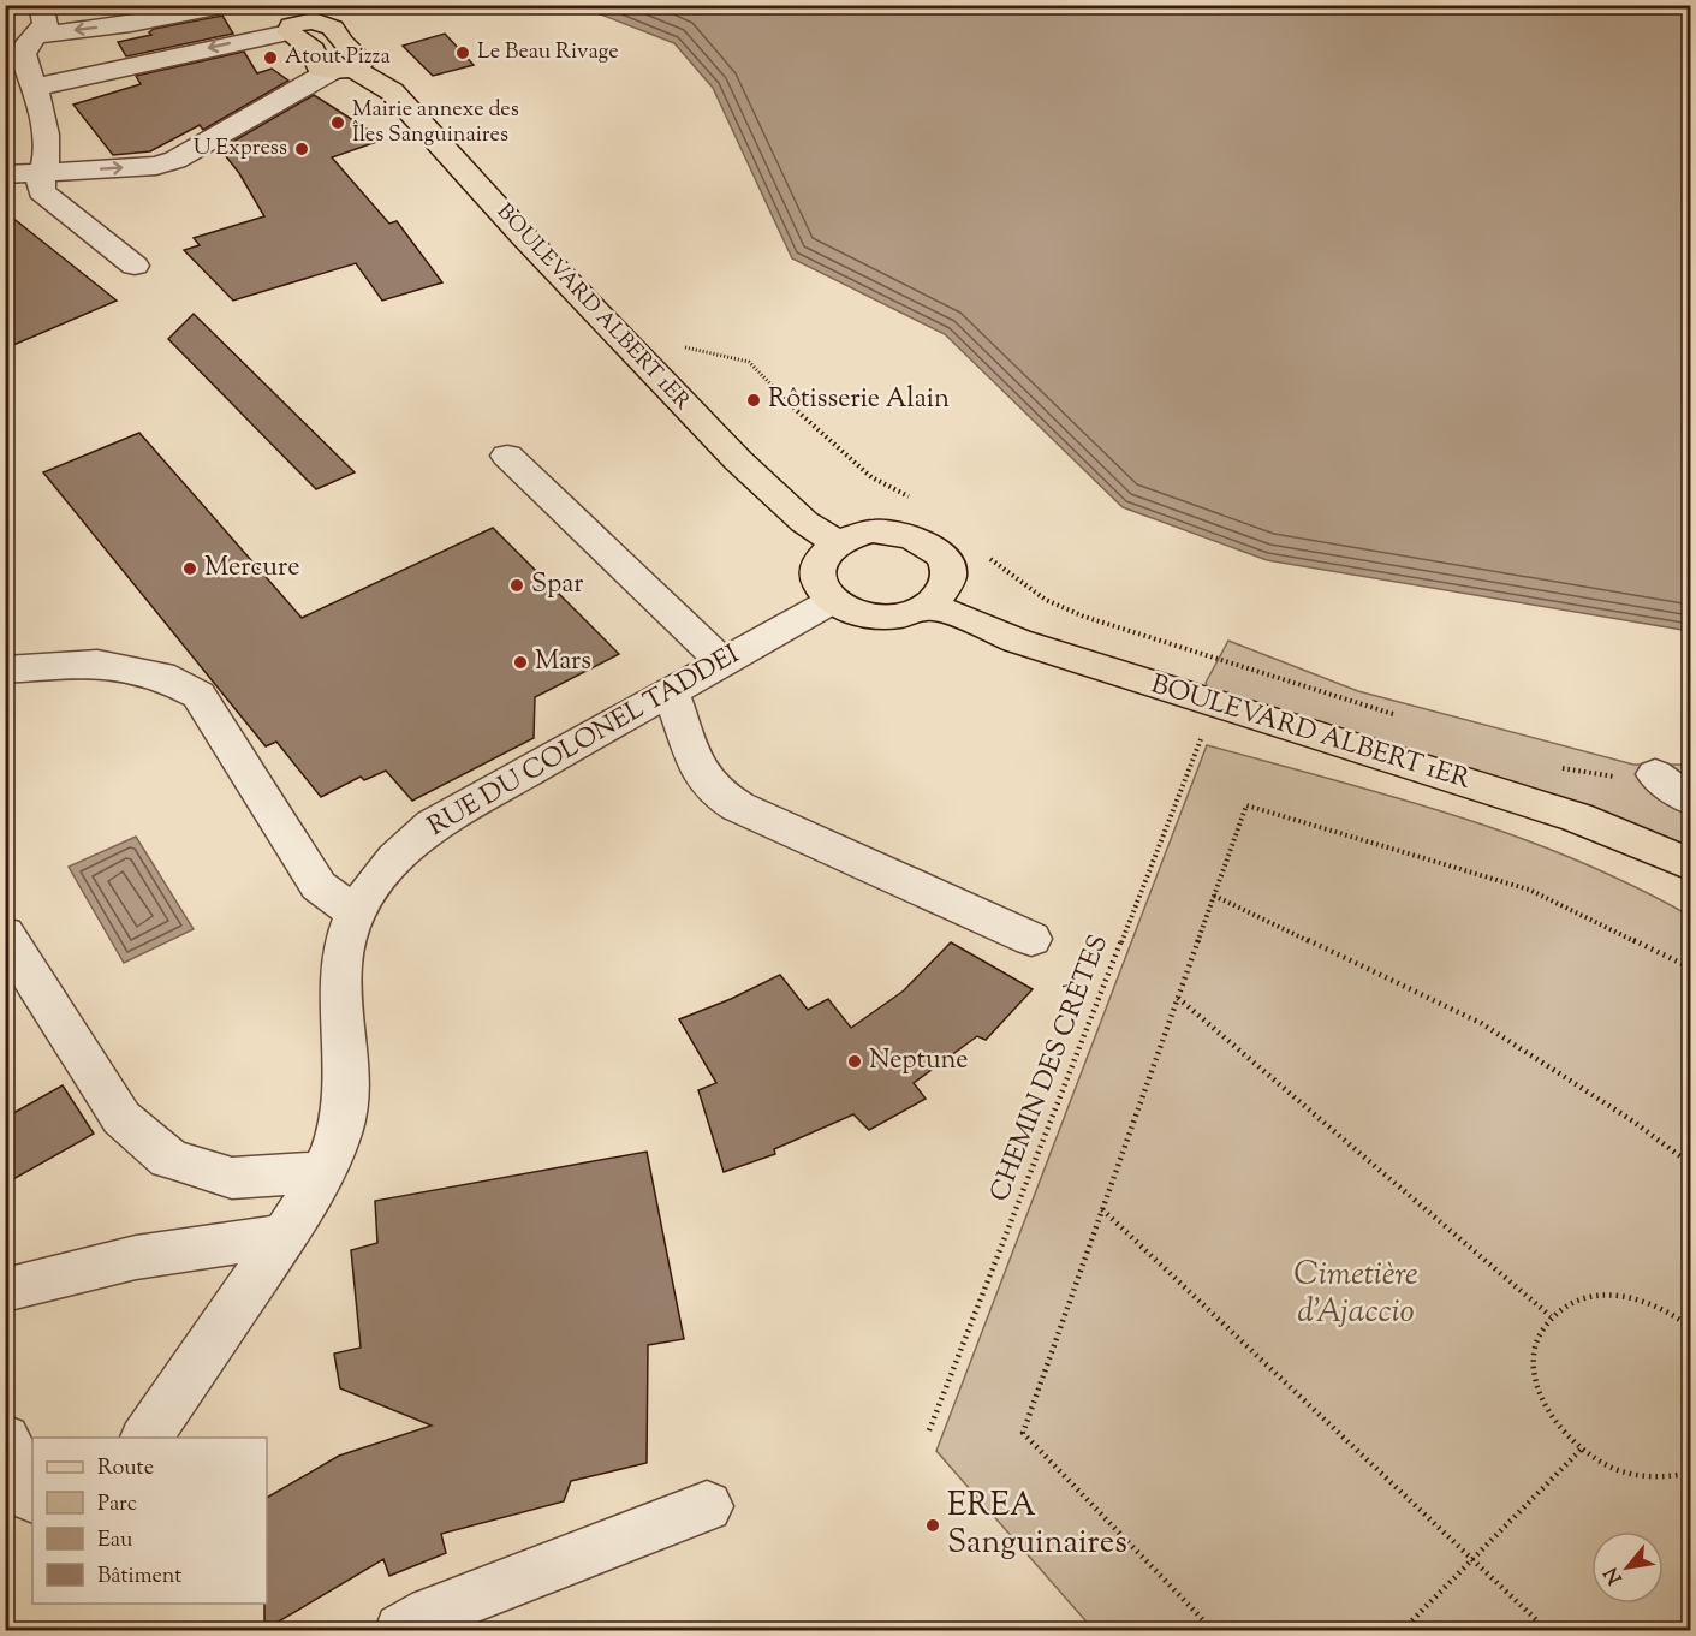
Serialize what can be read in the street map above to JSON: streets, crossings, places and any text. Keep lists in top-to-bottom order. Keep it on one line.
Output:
{"streets":{"main road":["BOULEVARD ALBERT 1ER"],"street":["RUE DU COLONEL TADDEI"],"path":["CHEMIN DES CRÈTES"]},"crossings":[["BOULEVARD ALBERT 1ER","RUE DU COLONEL TADDEI"]],"parks":["Cimetière d'Ajaccio"],"places":["Le Beau Rivage","Atout Pizza","Mairie annexe des Îles Sanguinaires","U Express","Rôtisserie Alain","Mercure","Spar","Mars","Neptune","EREA Sanguinaires"],"legend":["Route","Parc","Eau","Bâtiment"],"north":"bottom left"}
